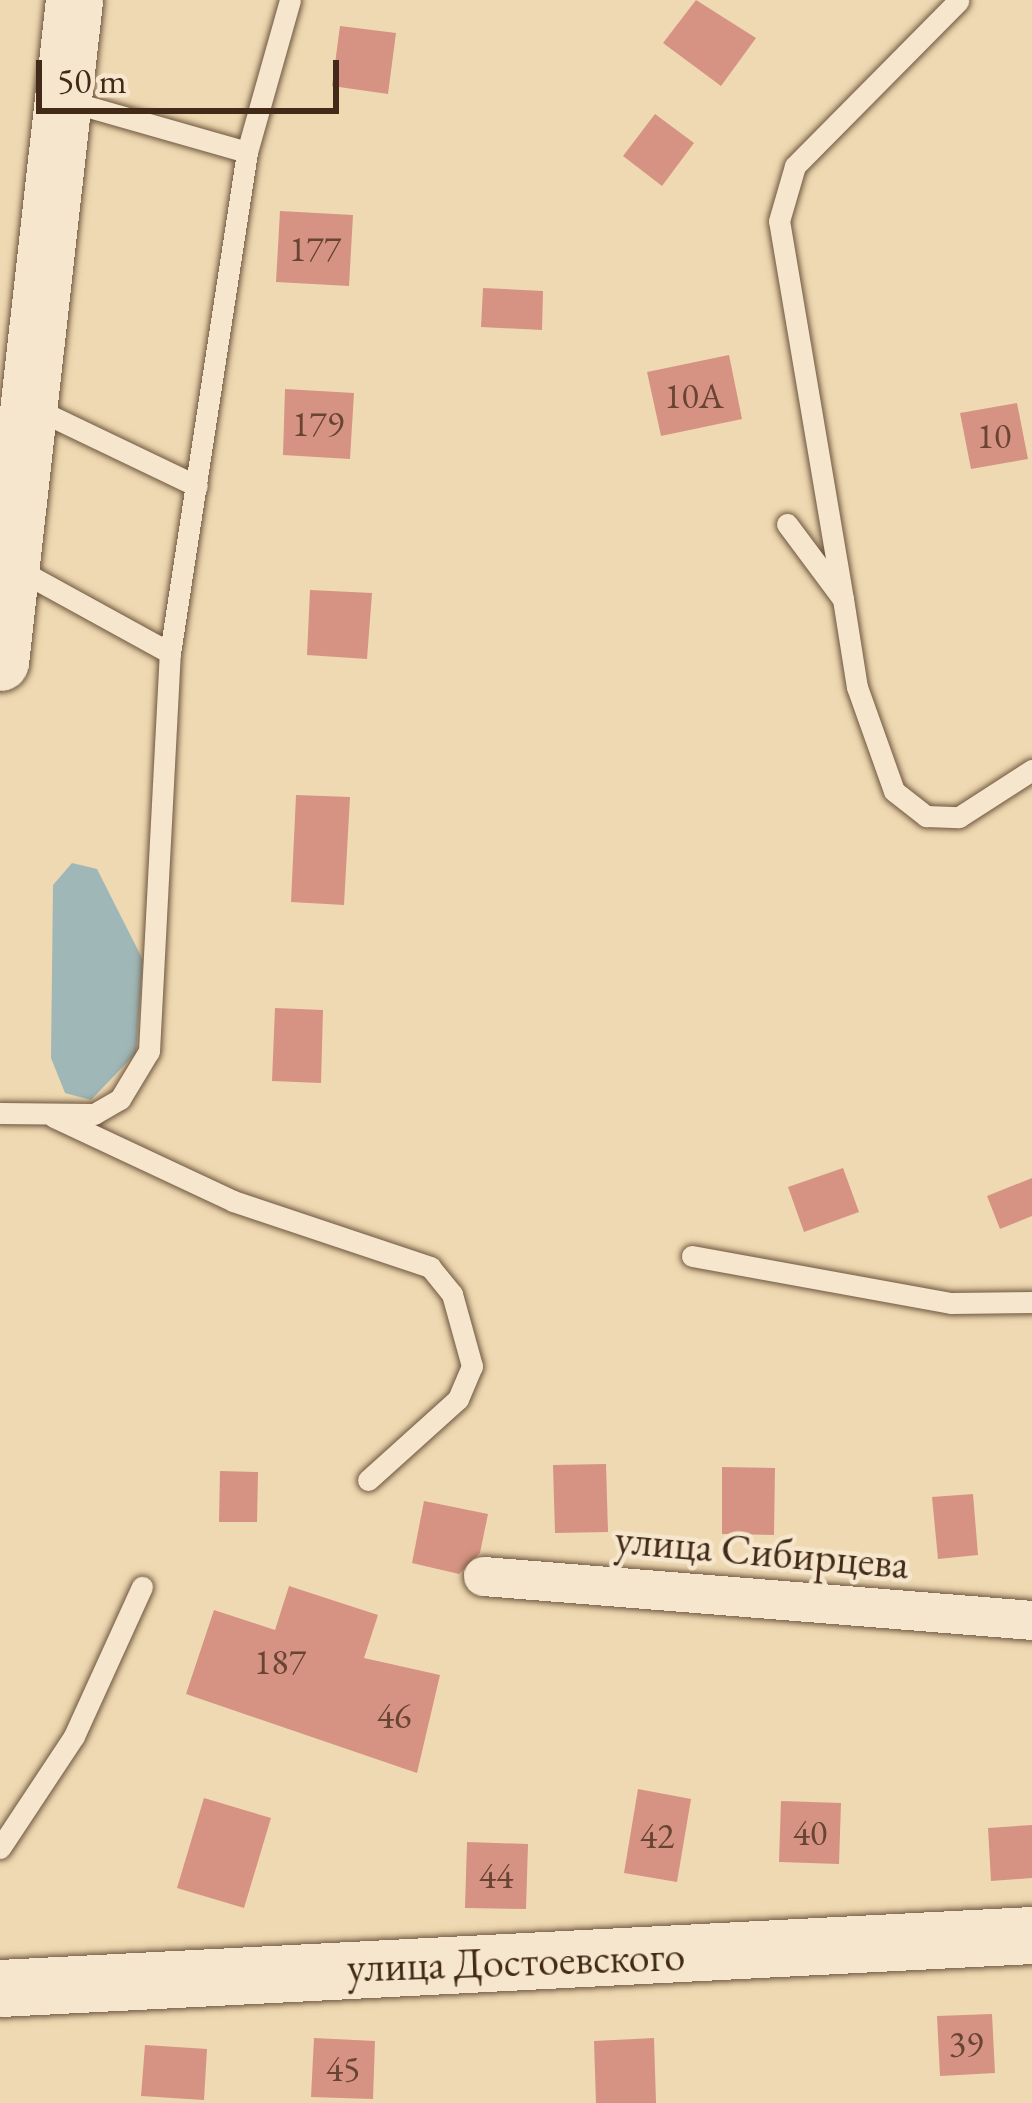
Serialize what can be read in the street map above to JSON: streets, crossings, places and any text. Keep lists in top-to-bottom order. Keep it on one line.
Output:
{"streets":{"main road":["улица Достоевского"],"street":["улица Сибирцева"]},"house_numbers":["177","10А","179","10","187","46","40","42","44","39","45"],"scale_bar":"50 m"}
